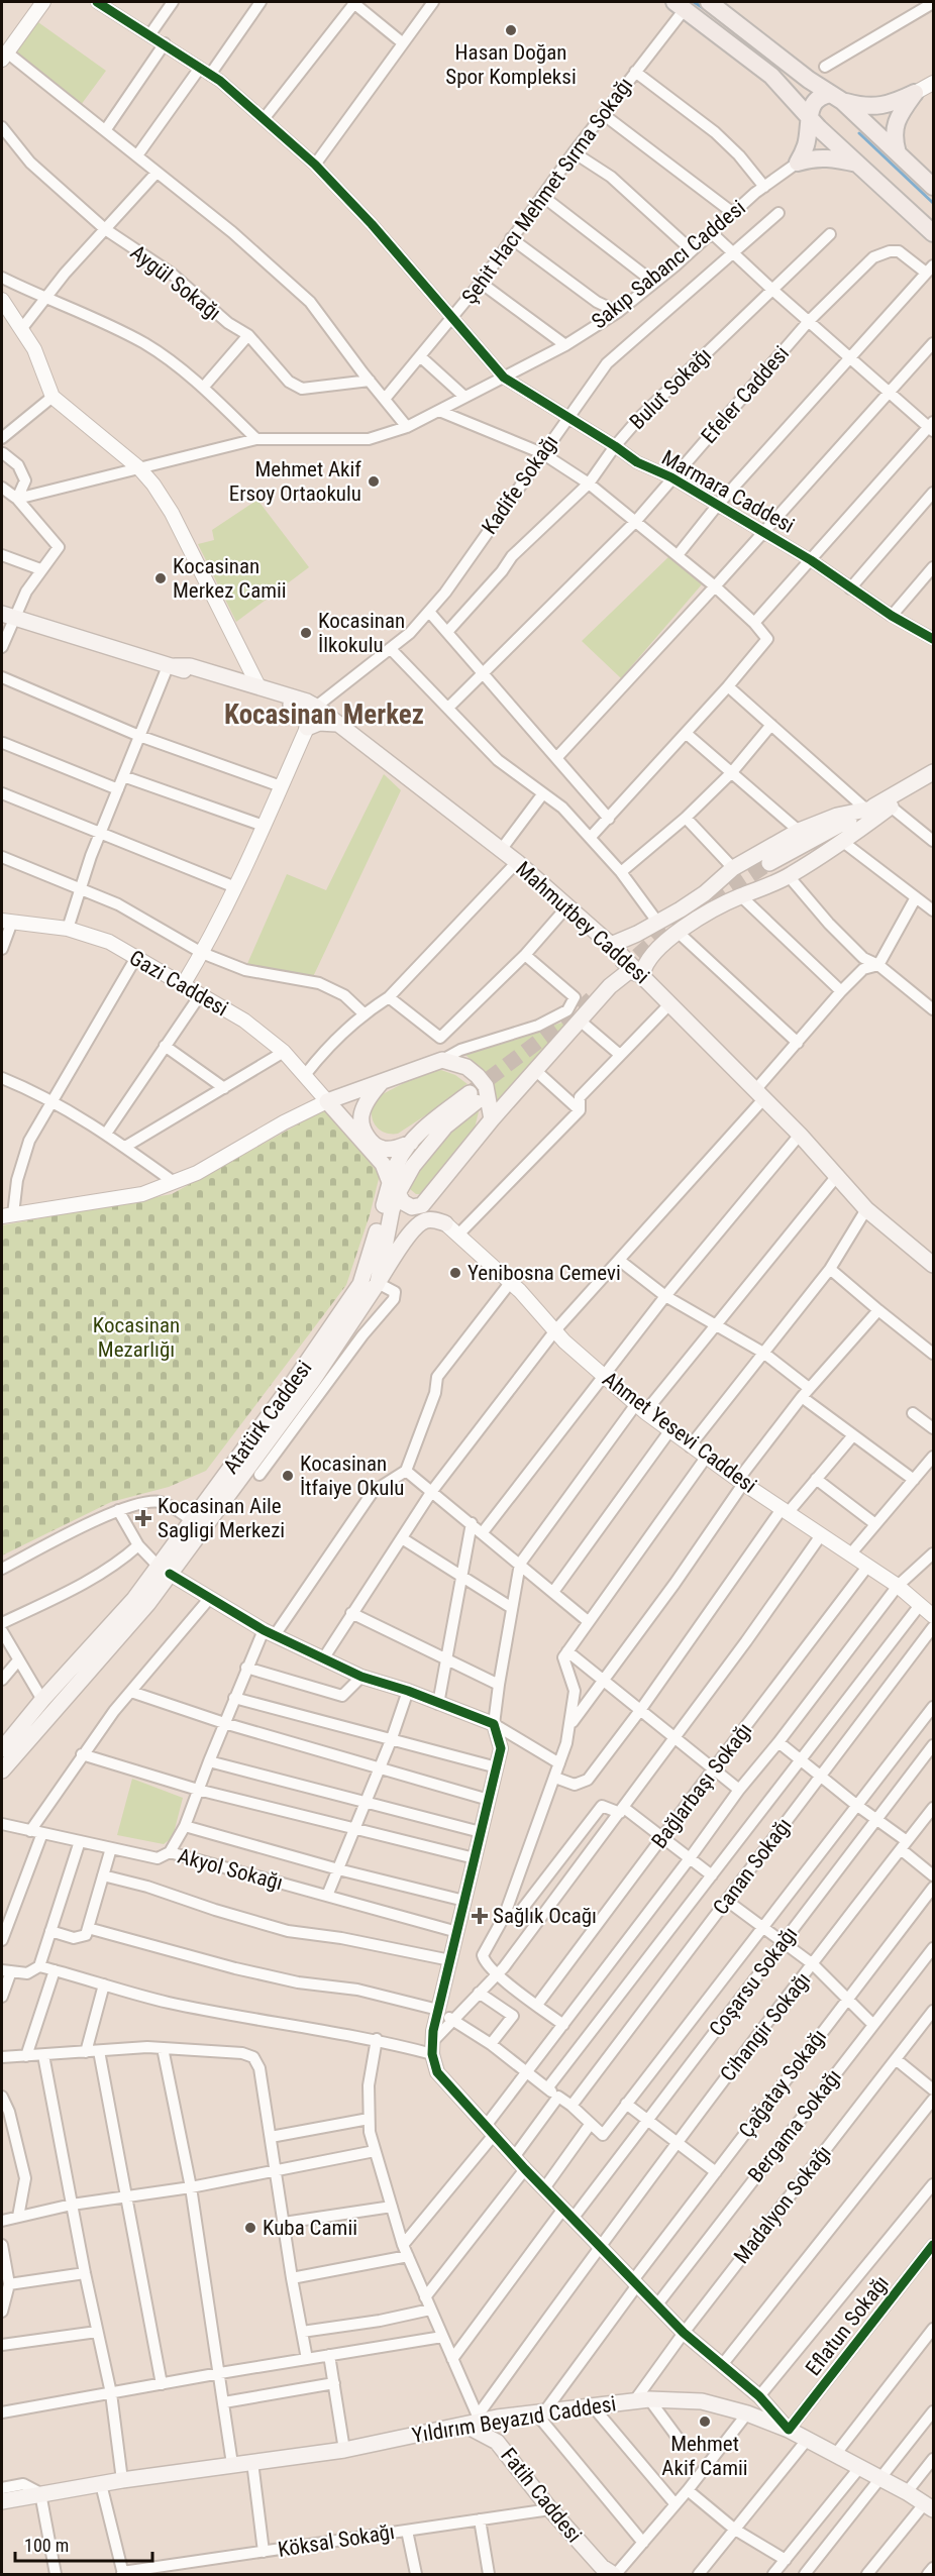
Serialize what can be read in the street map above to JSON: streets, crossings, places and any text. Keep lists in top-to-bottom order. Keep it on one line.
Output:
{"streets":{"main road":["Mahmutbey Caddesi","Atatürk Caddesi","Yıldırım Beyazıd Caddesi","Fatih Caddesi"],"street":["Şehit Hacı Mehmet Sırma Sokağı","Sakıp Sabancı Caddesi","Aygül Sokağı","Bulut Sokağı","Efeler Caddesi","Kadife Sokağı","Marmara Caddesi","Gazi Caddesi","Ahmet Yesevi Caddesi","Bağlarbaşı Sokağı","Canan Sokağı","Akyol Sokağı","Coşarsu Sokağı","Cihangir Sokağı","Çağatay Sokağı","Bergama Sokağı","Madalyon Sokağı","Eflatun Sokağı","Köksal Sokağı"]},"crossings":[["Şehit Hacı Mehmet Sırma Sokağı","Marmara Caddesi"],["Sakıp Sabancı Caddesi","Marmara Caddesi"],["Bulut Sokağı","Marmara Caddesi"],["Efeler Caddesi","Marmara Caddesi"],["Kadife Sokağı","Marmara Caddesi"],["Kadife Sokağı","Mahmutbey Caddesi"],["Ahmet Yesevi Caddesi","Bağlarbaşı Sokağı"],["Cihangir Sokağı","Yıldırım Beyazıd Caddesi"],["Cihangir Sokağı","Fatih Caddesi"],["Çağatay Sokağı","Yıldırım Beyazıd Caddesi"],["Madalyon Sokağı","Yıldırım Beyazıd Caddesi"],["Eflatun Sokağı","Yıldırım Beyazıd Caddesi"],["Yıldırım Beyazıd Caddesi","Fatih Caddesi"],["Fatih Caddesi","Köksal Sokağı"]],"districts":["Kocasinan Merkez"],"parks":["Kocasinan Mezarlığı"],"places":{"other":["Hasan Doğan Spor Kompleksi","Mehmet Akif Ersoy Ortaokulu","Kocasinan Merkez Camii","Kocasinan İlkokulu","Yenibosna Cemevi","Kocasinan İtfaiye Okulu","Kuba Camii","Mehmet Akif Camii"],"health":["Kocasinan Aile Sagligi Merkezi","Sağlık Ocağı"]},"scale_bar":"100 m"}
